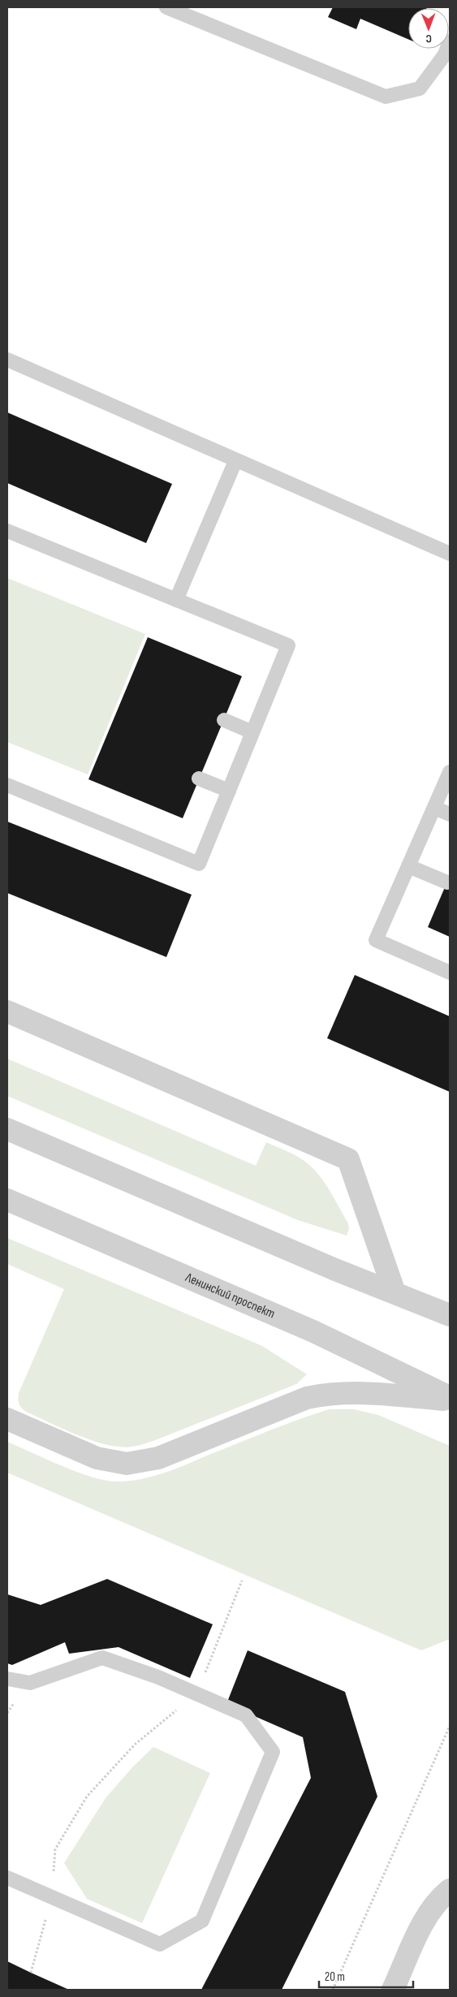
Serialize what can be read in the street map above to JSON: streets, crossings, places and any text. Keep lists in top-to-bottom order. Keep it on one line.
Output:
{"streets":{"street":["Ленинский проспект"]},"scale_bar":"20 m","north":"bottom"}
